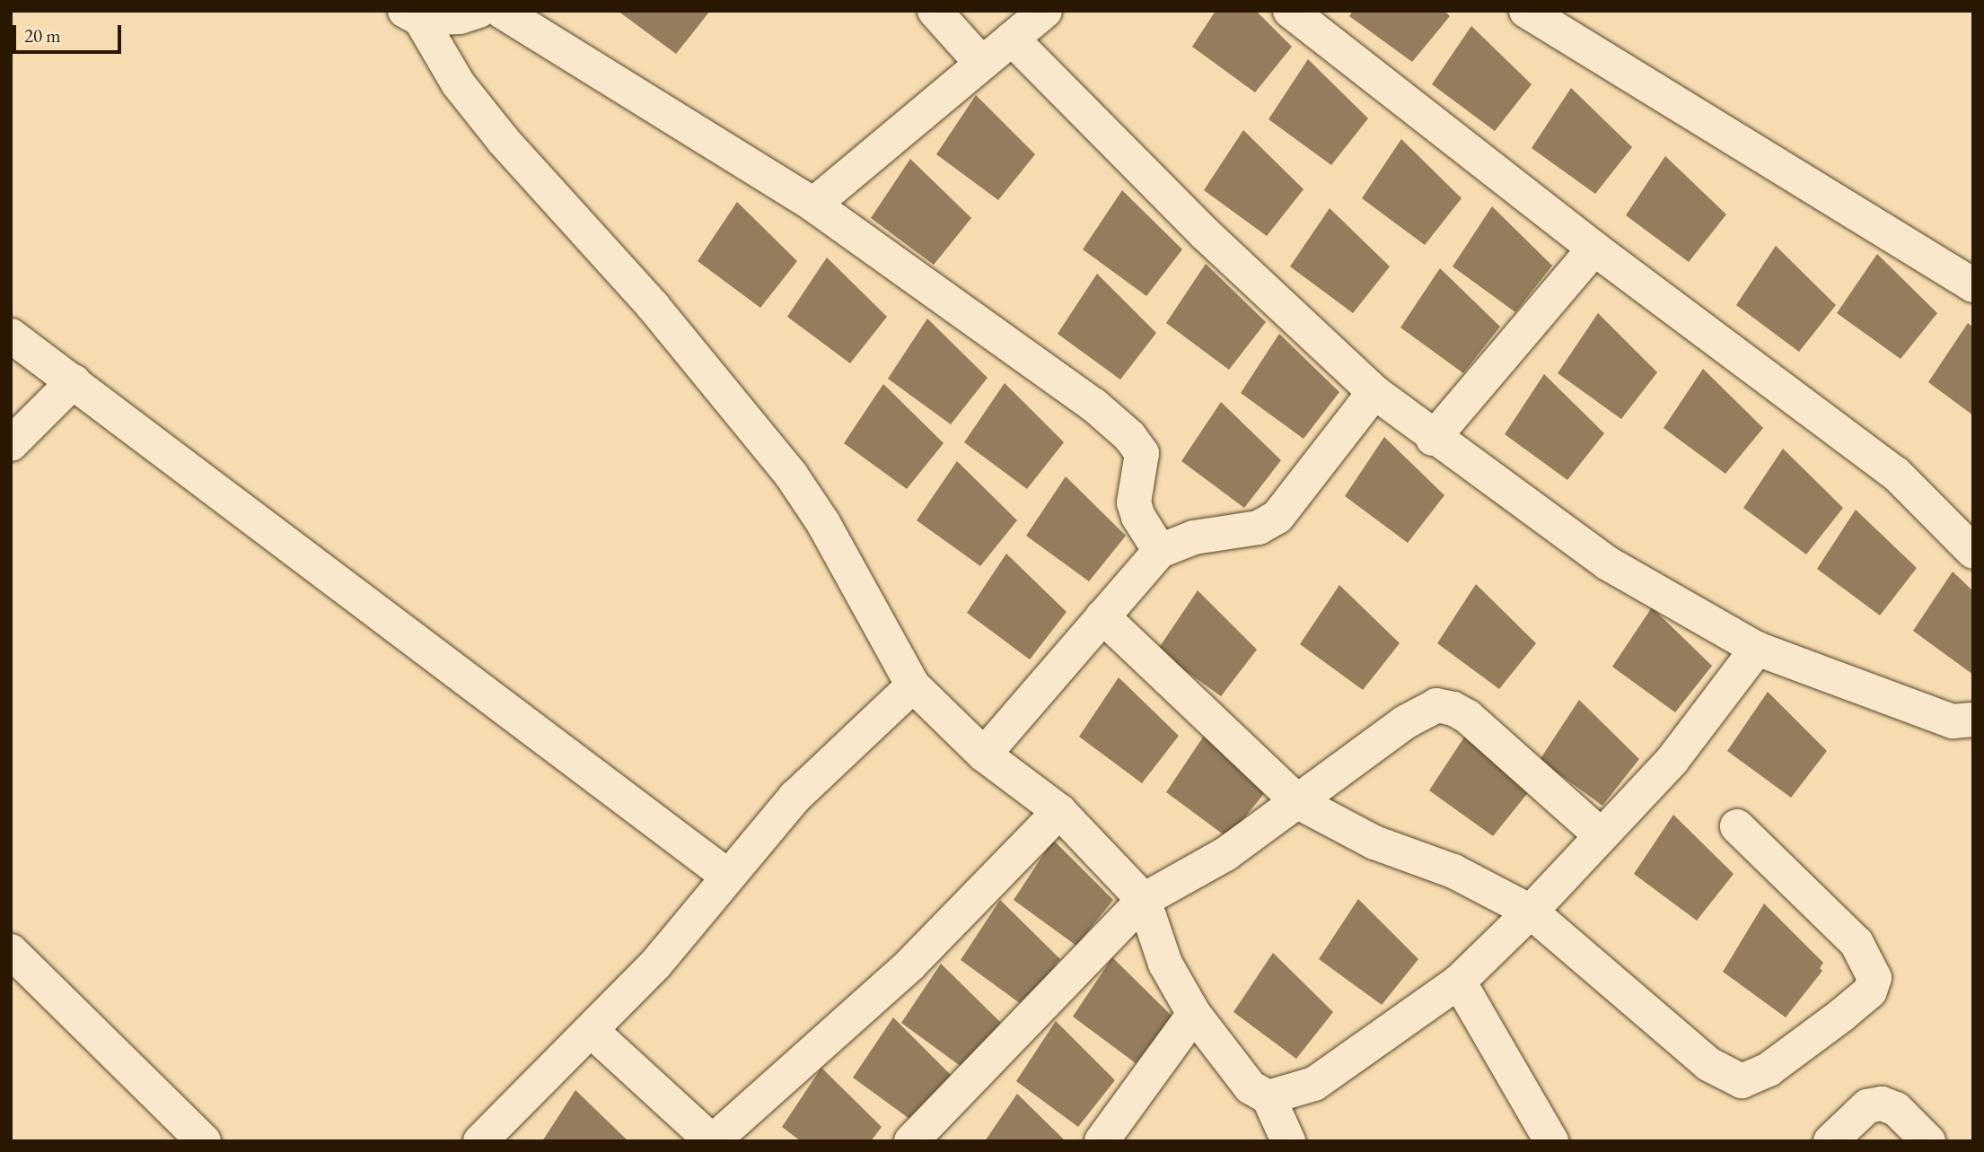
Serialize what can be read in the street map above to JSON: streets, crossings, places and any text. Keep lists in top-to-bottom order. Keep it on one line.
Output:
{"scale_bar":"20 m"}
